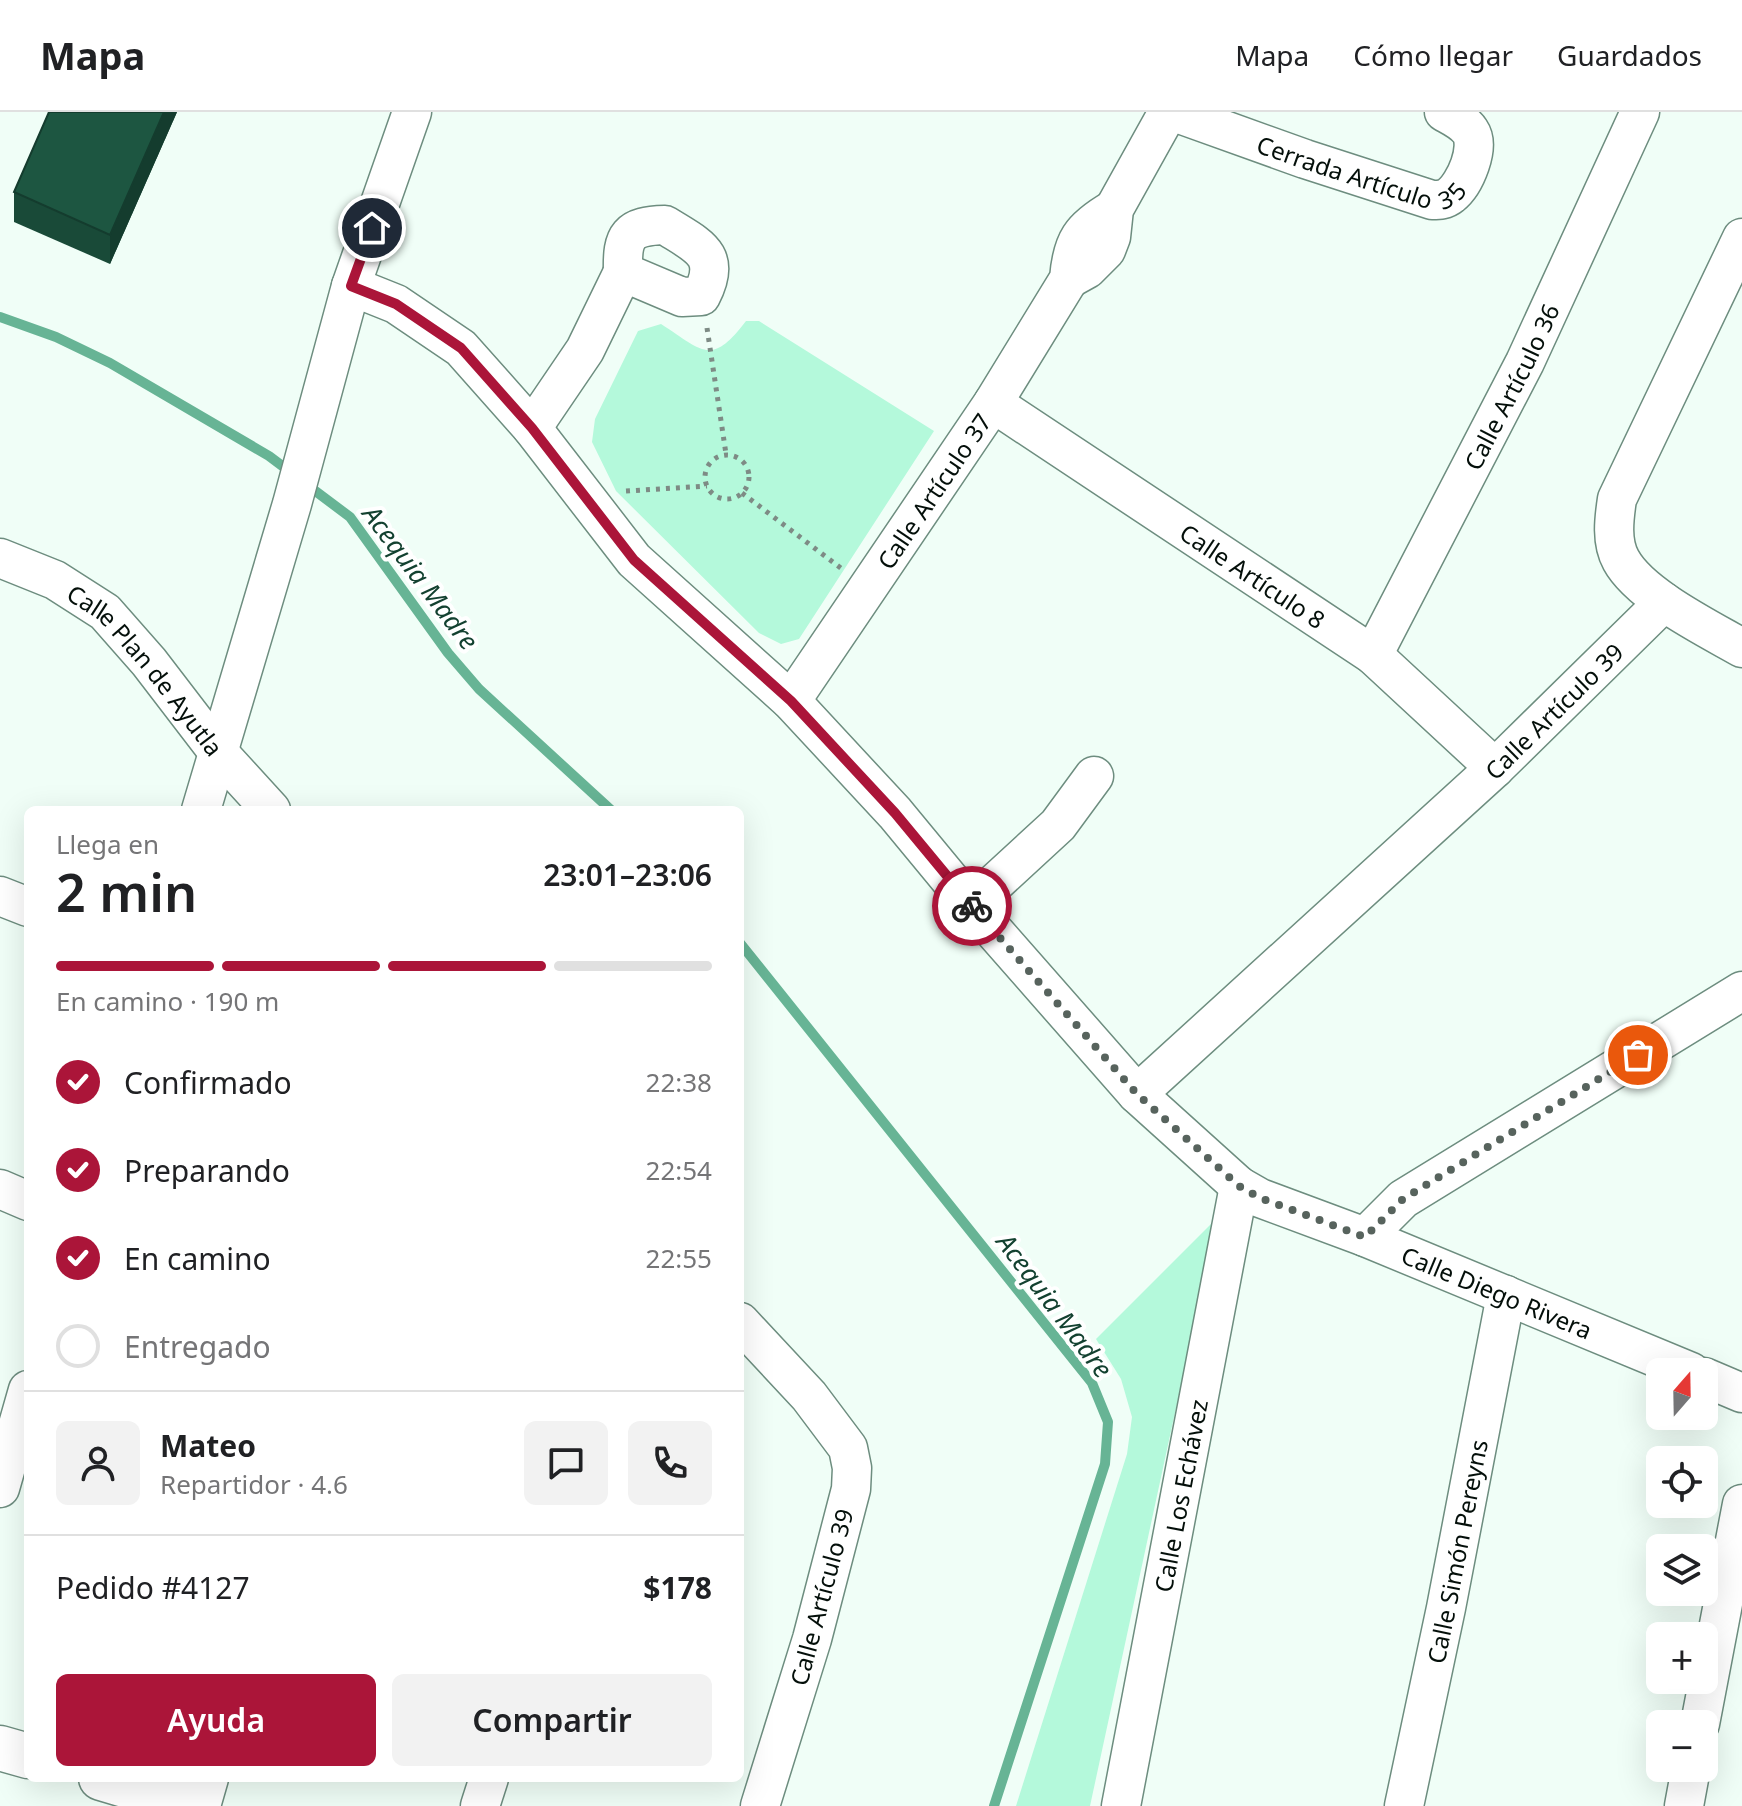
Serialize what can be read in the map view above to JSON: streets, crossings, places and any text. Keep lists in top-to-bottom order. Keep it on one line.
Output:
{"streets":{"street":["Cerrada Artículo 35","Calle Artículo 36","Calle Artículo 37","Calle Artículo 8","Calle Plan de Ayutla","Calle Artículo 39","Calle Diego Rivera","Calle Los Echávez","Calle Simón Pereyns"]},"crossings":[["Cerrada Artículo 35","Calle Artículo 37"],["Calle Artículo 36","Calle Artículo 8"],["Calle Artículo 37","Calle Artículo 8"],["Calle Artículo 37","Calle Diego Rivera"],["Calle Artículo 8","Calle Artículo 39"],["Calle Artículo 39","Calle Diego Rivera"],["Calle Diego Rivera","Calle Los Echávez"],["Calle Diego Rivera","Calle Simón Pereyns"]],"water":["Acequia Madre"],"north":"top","page":{"header":"Mapa","nav":["Mapa","Cómo llegar","Guardados"],"heading":["2 min","Llega en","23:01–23:06"],"panel":["Mateo","Repartidor · 4.6","Pedido #4127","$178"],"bar":"En camino · 190 m","list":[["Confirmado","22:38"],["Preparando","22:54"],["En camino","22:55"],"Entregado"],"map_buttons":["+","−"],"buttons":["Ayuda","Compartir"]}}
